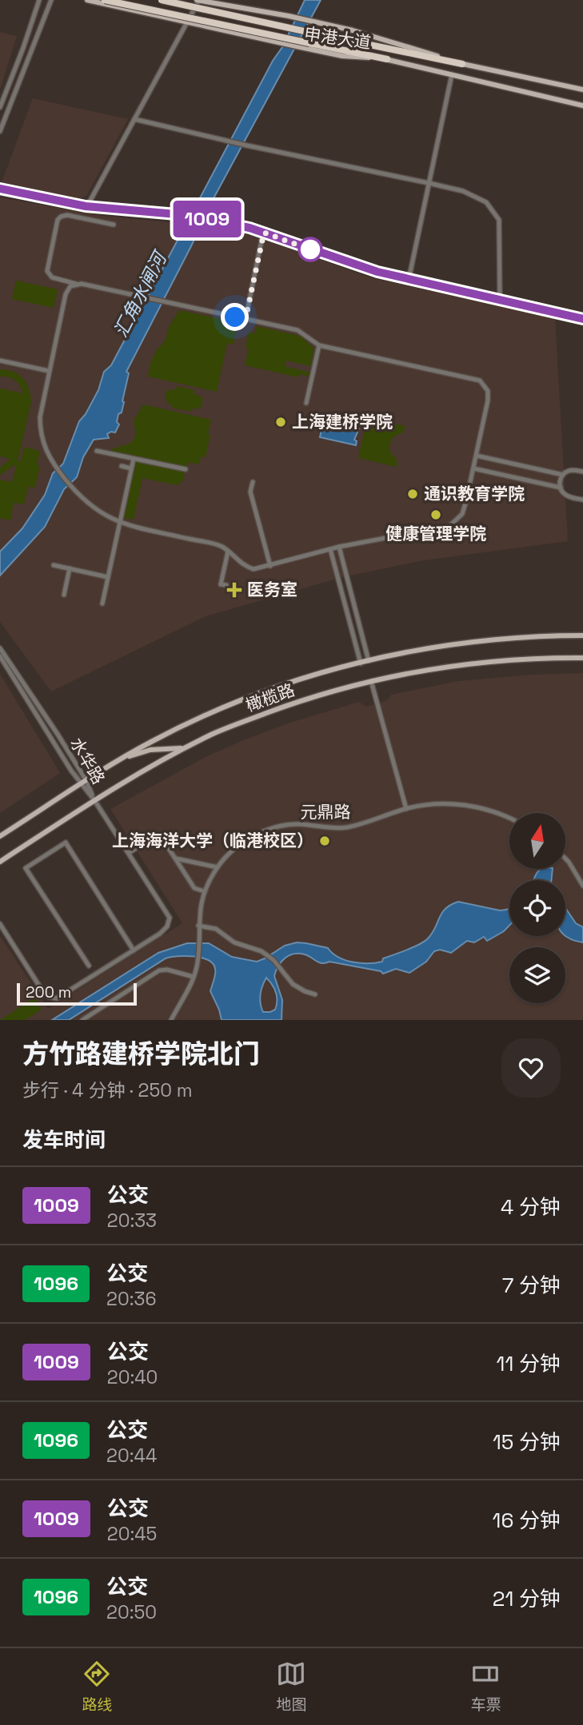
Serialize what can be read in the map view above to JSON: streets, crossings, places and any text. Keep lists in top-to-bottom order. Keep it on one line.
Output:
{"streets":{"main road":["申港大道","橄榄路"],"street":["水华路","元鼎路"]},"crossings":[["橄榄路","水华路"]],"water":["汇角水闸河"],"places":{"other":["上海建桥学院","通识教育学院","健康管理学院","上海海洋大学（临港校区）"],"health":["医务室"]},"lines":["bus line 1009"],"scale_bar":"200 m","north":"top","page":{"on_map":"1009","scale":"200 m","heading":[["方竹路建桥学院北门","步行 · 4 分钟 · 250 m"],"发车时间"],"list":[{"mark":"1009","name":"公交","note":"20:33","value":"4 分钟"},{"mark":"1096","name":"公交","note":"20:36","value":"7 分钟"},{"mark":"1009","name":"公交","note":"20:40","value":"11 分钟"},{"mark":"1096","name":"公交","note":"20:44","value":"15 分钟"},{"mark":"1009","name":"公交","note":"20:45","value":"16 分钟"},{"mark":"1096","name":"公交","note":"20:50","value":"21 分钟"}],"tabs":["路线","地图","车票"]}}
